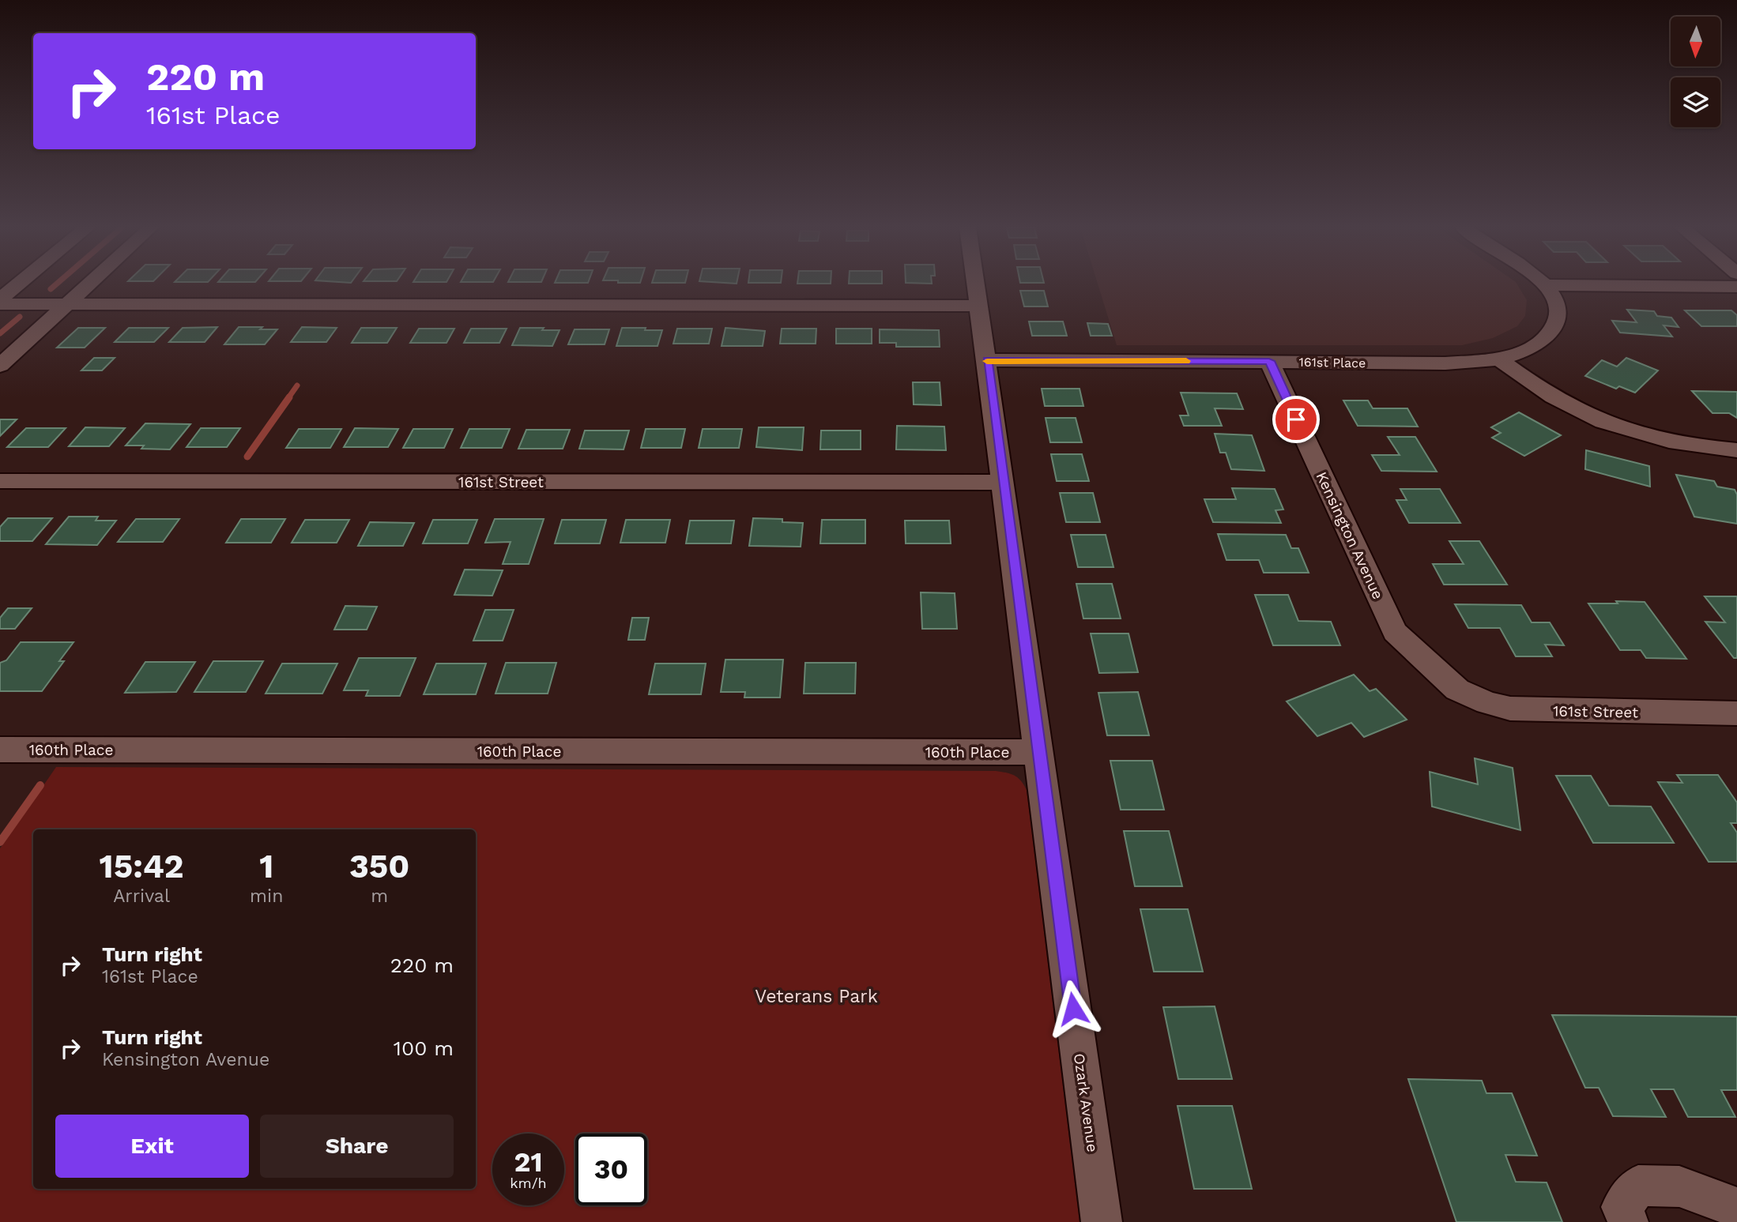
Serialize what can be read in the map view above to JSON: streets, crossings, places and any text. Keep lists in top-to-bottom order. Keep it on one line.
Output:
{"streets":{"street":["161st Place","161st Street","Kensington Avenue","160th Place","Ozark Avenue"]},"crossings":[["161st Place","Kensington Avenue"],["161st Place","Ozark Avenue"],["161st Street","Kensington Avenue"],["161st Street","Ozark Avenue"],["160th Place","Ozark Avenue"]],"parks":["Veterans Park"],"north":"bottom","page":{"turn":["220 m","161st Place"],"eta":["15:42","Arrival","1","min","350","m"],"list":[{"name":"Turn right","note":"161st Place","value":"220 m"},{"name":"Turn right","note":"Kensington Avenue","value":"100 m"}],"buttons":["Exit","Share"],"speed":"21 km/h","limit":"30"}}
